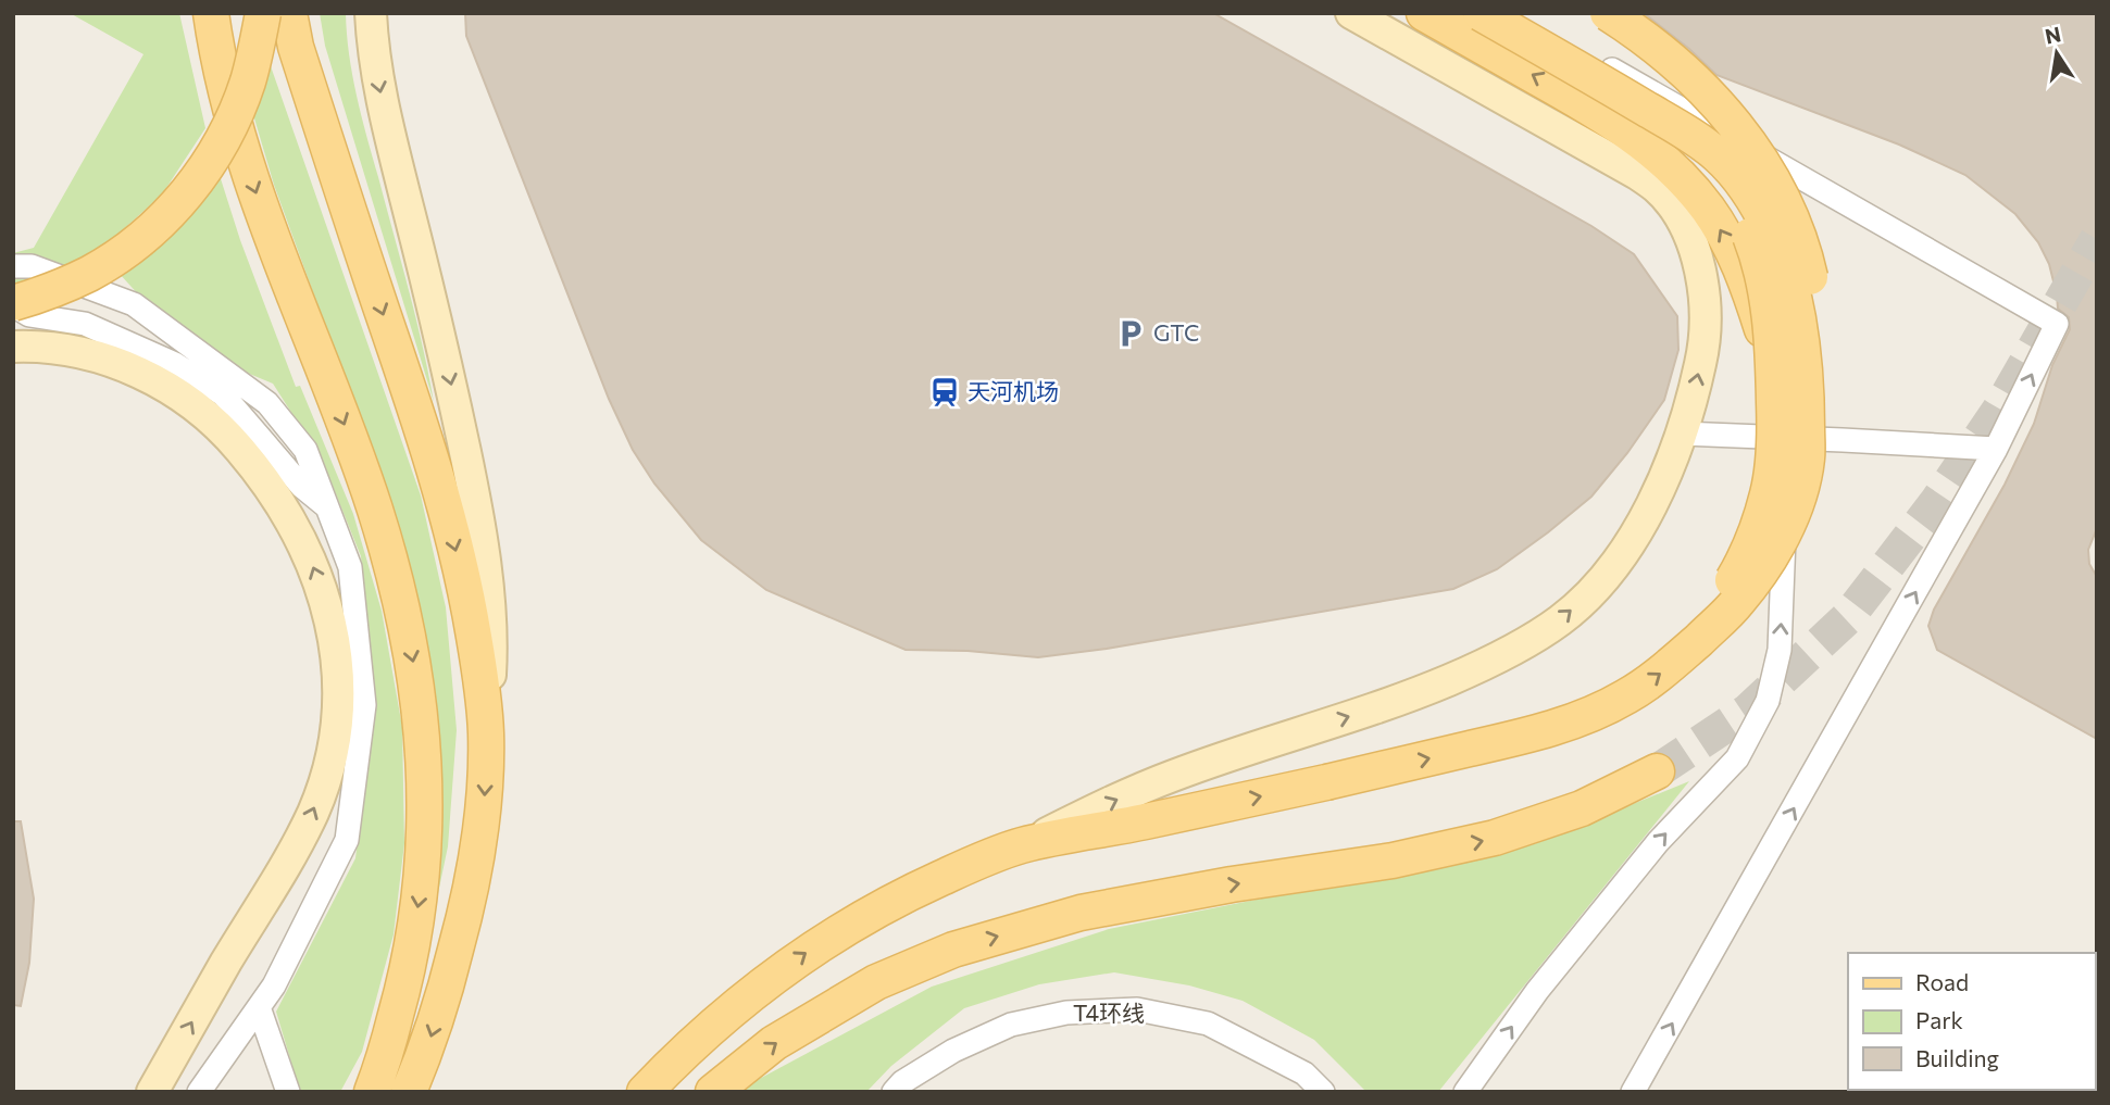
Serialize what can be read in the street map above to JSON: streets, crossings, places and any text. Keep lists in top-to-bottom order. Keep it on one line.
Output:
{"streets":{"street":["T4环线"]},"places":{"parking":["GTC"],"station":["天河机场"]},"legend":["Road","Park","Building"],"north":"top"}
